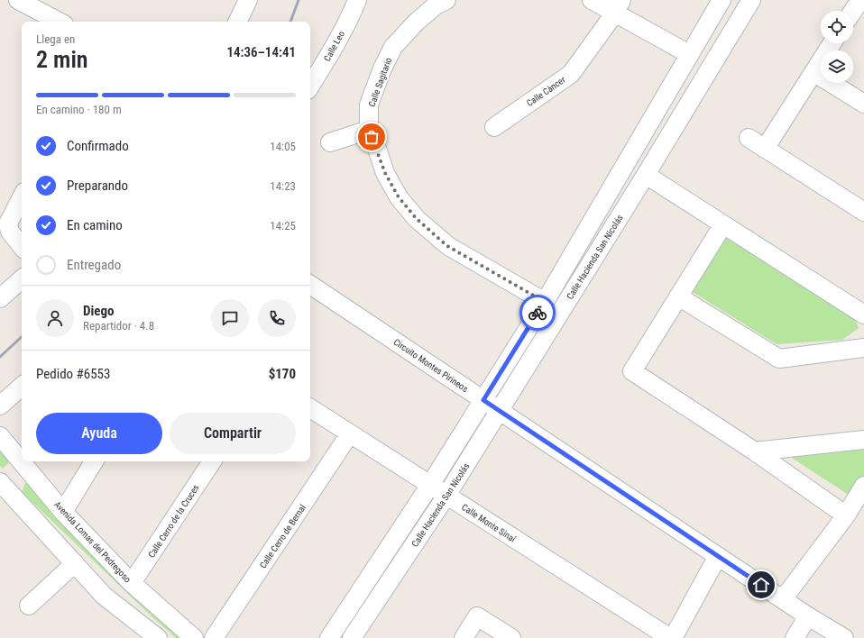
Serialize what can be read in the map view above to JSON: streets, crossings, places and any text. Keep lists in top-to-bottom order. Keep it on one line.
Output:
{"streets":{"street":["Calle Leo","Calle Sagitario","Calle Càncer","Calle Hacienda San Nicolás","Circuito Montes Pirineos","Calle Cerro de la Cruces","Calle Monte Sinaí","Calle Cerro de Bernal","Avenida Lomas del Pedregoso"]},"crossings":[["Calle Sagitario","Calle Hacienda San Nicolás"],["Calle Hacienda San Nicolás","Circuito Montes Pirineos"],["Calle Hacienda San Nicolás","Calle Monte Sinaí"],["Calle Cerro de la Cruces","Avenida Lomas del Pedregoso"],["Calle Monte Sinaí","Calle Cerro de Bernal"]],"page":{"heading":["2 min","Llega en","14:36–14:41"],"panel":["Diego","Repartidor · 4.8","Pedido #6553","$170"],"bar":"En camino · 180 m","list":[["Confirmado","14:05"],["Preparando","14:23"],["En camino","14:25"],"Entregado"],"buttons":["Ayuda","Compartir"]}}
